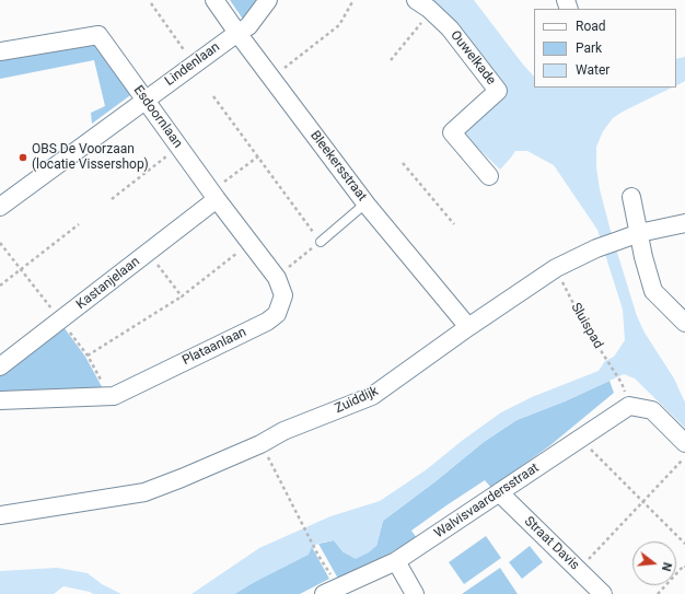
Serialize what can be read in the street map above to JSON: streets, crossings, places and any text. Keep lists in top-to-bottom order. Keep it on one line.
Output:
{"streets":{"street":["Ouwelkade","Lindenlaan","Esdoornlaan","Bleekersstraat","Kastanjelaan","Plataanlaan","Zuiddijk","Walvisvaardersstraat","Straat Davis"],"path":["Sluispad"]},"crossings":[["Lindenlaan","Esdoornlaan"],["Lindenlaan","Bleekersstraat"],["Esdoornlaan","Kastanjelaan"],["Esdoornlaan","Plataanlaan"],["Bleekersstraat","Zuiddijk"],["Sluispad","Zuiddijk"],["Walvisvaardersstraat","Straat Davis"]],"places":["OBS De Voorzaan (locatie Vissershop)"],"legend":["Road","Park","Water"],"north":"right"}
